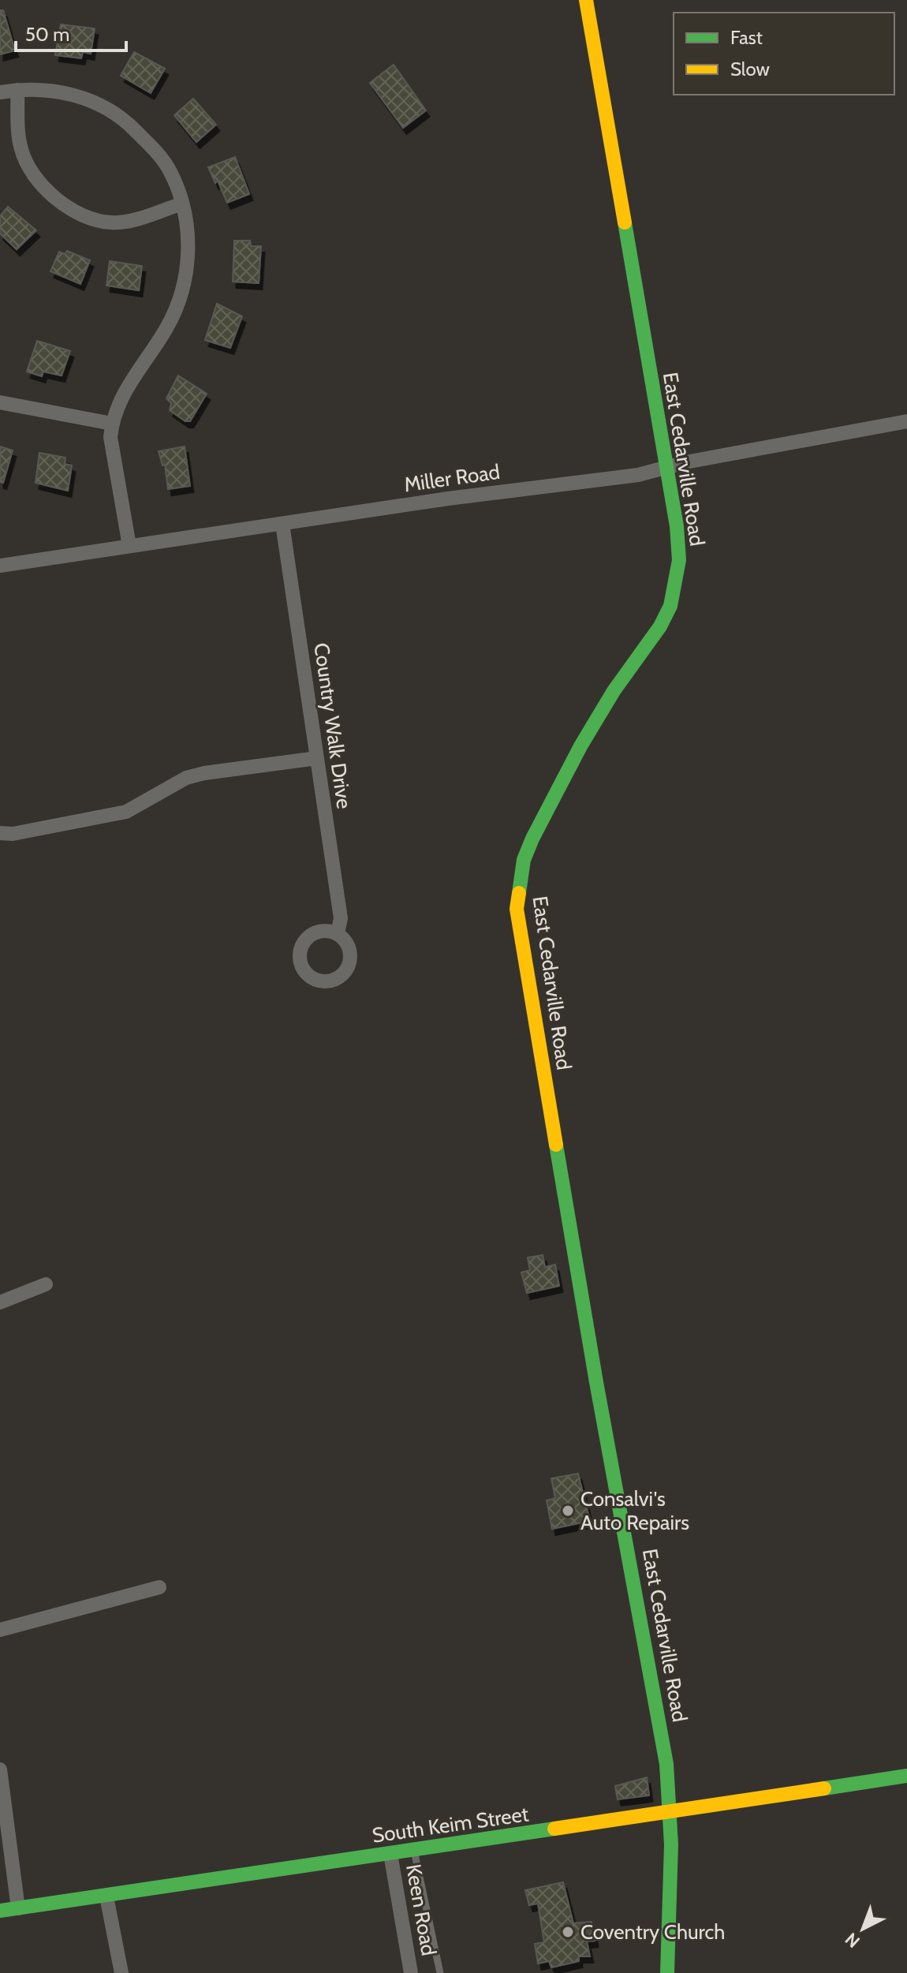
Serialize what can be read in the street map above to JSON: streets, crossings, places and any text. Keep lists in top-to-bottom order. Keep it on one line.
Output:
{"streets":{"street":["East Cedarville Road","Miller Road","Country Walk Drive","South Keim Street","Keen Road"]},"crossings":[["East Cedarville Road","Miller Road"],["East Cedarville Road","South Keim Street"],["Miller Road","Country Walk Drive"],["South Keim Street","Keen Road"]],"places":["Consalvi's Auto Repairs","Coventry Church"],"legend":["Fast","Slow"],"scale_bar":"50 m","north":"bottom left"}
